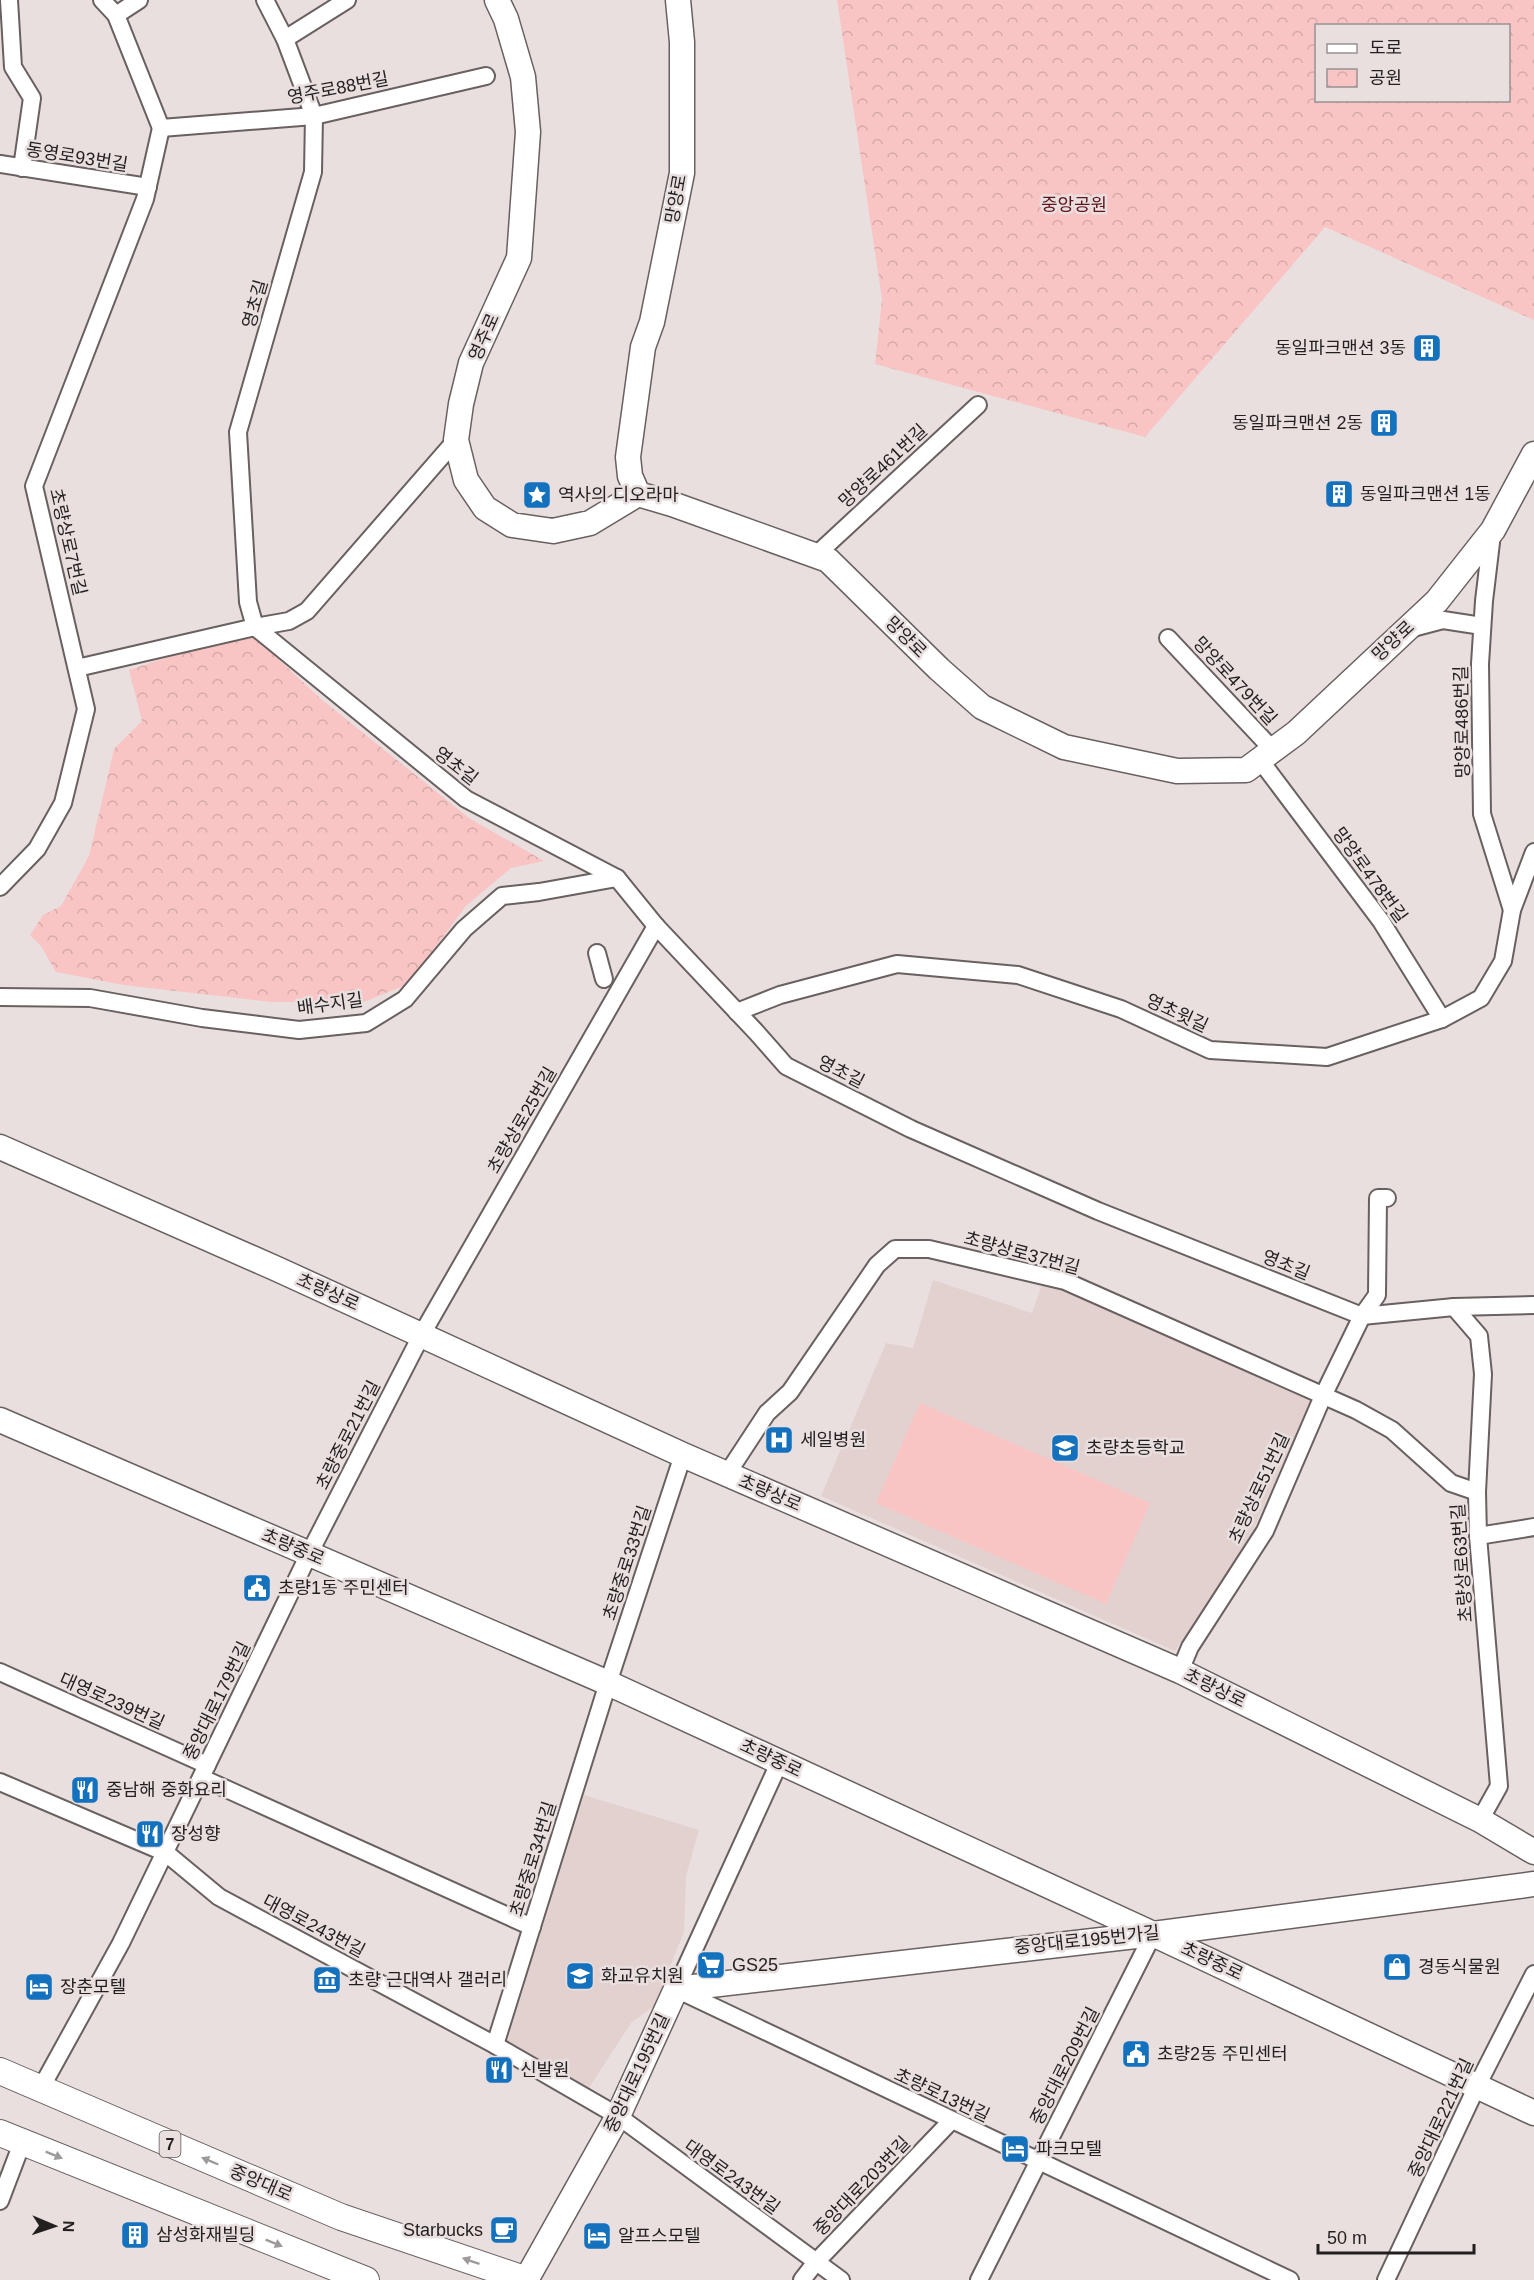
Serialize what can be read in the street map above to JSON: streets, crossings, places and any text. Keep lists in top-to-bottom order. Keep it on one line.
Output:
{"streets":{"main road":["7","중앙대로"],"street":["영주로88번길","동영로93번길","망양로","영초길","영주로","망양로461번길","초량상로7번길","망양로479번길","망양로486번길","망양로478번길","배수지길","영초윗길","초량상로25번길","초량상로37번길","초량상로","초량중로21번길","초량상로51번길","초량중로","초량중로33번길","초량상로63번길","대영로239번길","중앙대로179번길","초량중로34번길","대영로243번길","중앙대로195번가길","중앙대로209번길","중앙대로195번길","초량로13번길","중앙대로221번길","중앙대로203번길"]},"crossings":[["영주로88번길","영초길"],["영주로88번길","초량상로7번길"],["동영로93번길","초량상로7번길"],["망양로","영주로"],["망양로","망양로461번길"],["망양로","망양로479번길"],["망양로","망양로486번길"],["망양로","망양로478번길"],["영초길","배수지길"],["영초길","영초윗길"],["영초길","초량상로25번길"],["영초길","초량상로51번길"],["영초길","초량상로63번길"],["망양로479번길","망양로478번길"],["망양로486번길","영초윗길"],["망양로478번길","영초윗길"],["초량상로25번길","초량상로"],["초량상로25번길","초량중로21번길"],["초량상로37번길","초량상로"],["초량상로37번길","초량상로51번길"],["초량상로37번길","초량상로63번길"],["초량상로","초량중로21번길"],["초량상로","초량상로51번길"],["초량상로","초량중로33번길"],["초량상로","초량상로63번길"],["초량중로21번길","초량중로"],["초량중로21번길","중앙대로179번길"],["초량중로","초량중로33번길"],["초량중로","중앙대로179번길"],["초량중로","초량중로34번길"],["초량중로","중앙대로195번가길"],["초량중로","중앙대로209번길"],["초량중로","중앙대로195번길"],["초량중로","중앙대로221번길"],["초량중로33번길","초량중로34번길"],["대영로239번길","중앙대로179번길"],["대영로239번길","초량중로34번길"],["중앙대로179번길","대영로243번길"],["중앙대로179번길","중앙대로"],["초량중로34번길","대영로243번길"],["대영로243번길","중앙대로195번길"],["대영로243번길","중앙대로203번길"],["중앙대로195번가길","중앙대로209번길"],["중앙대로195번가길","중앙대로195번길"],["중앙대로195번가길","초량로13번길"],["중앙대로209번길","초량로13번길"],["중앙대로195번길","초량로13번길"],["중앙대로195번길","중앙대로"],["초량로13번길","중앙대로203번길"]],"parks":["중앙공원"],"places":{"building":["동일파크맨션 3동","동일파크맨션 2동","동일파크맨션 1동","삼성화재빌딩"],"place":["역사의 디오라마"],"hospital":["세일병원"],"school or university":["초량초등학교","화교유치원"],"public building":["초량1동 주민센터","초량2동 주민센터"],"restaurant":["중남해 중화요리","장성향","신발원"],"supermarket":["GS25"],"shop":["경동식물원"],"museum":["초량 근대역사 갤러리"],"hotel":["장춘모텔","파크모텔","알프스모텔"],"cafe":["Starbucks"]},"legend":["도로","공원"],"scale_bar":"50 m","north":"right"}
